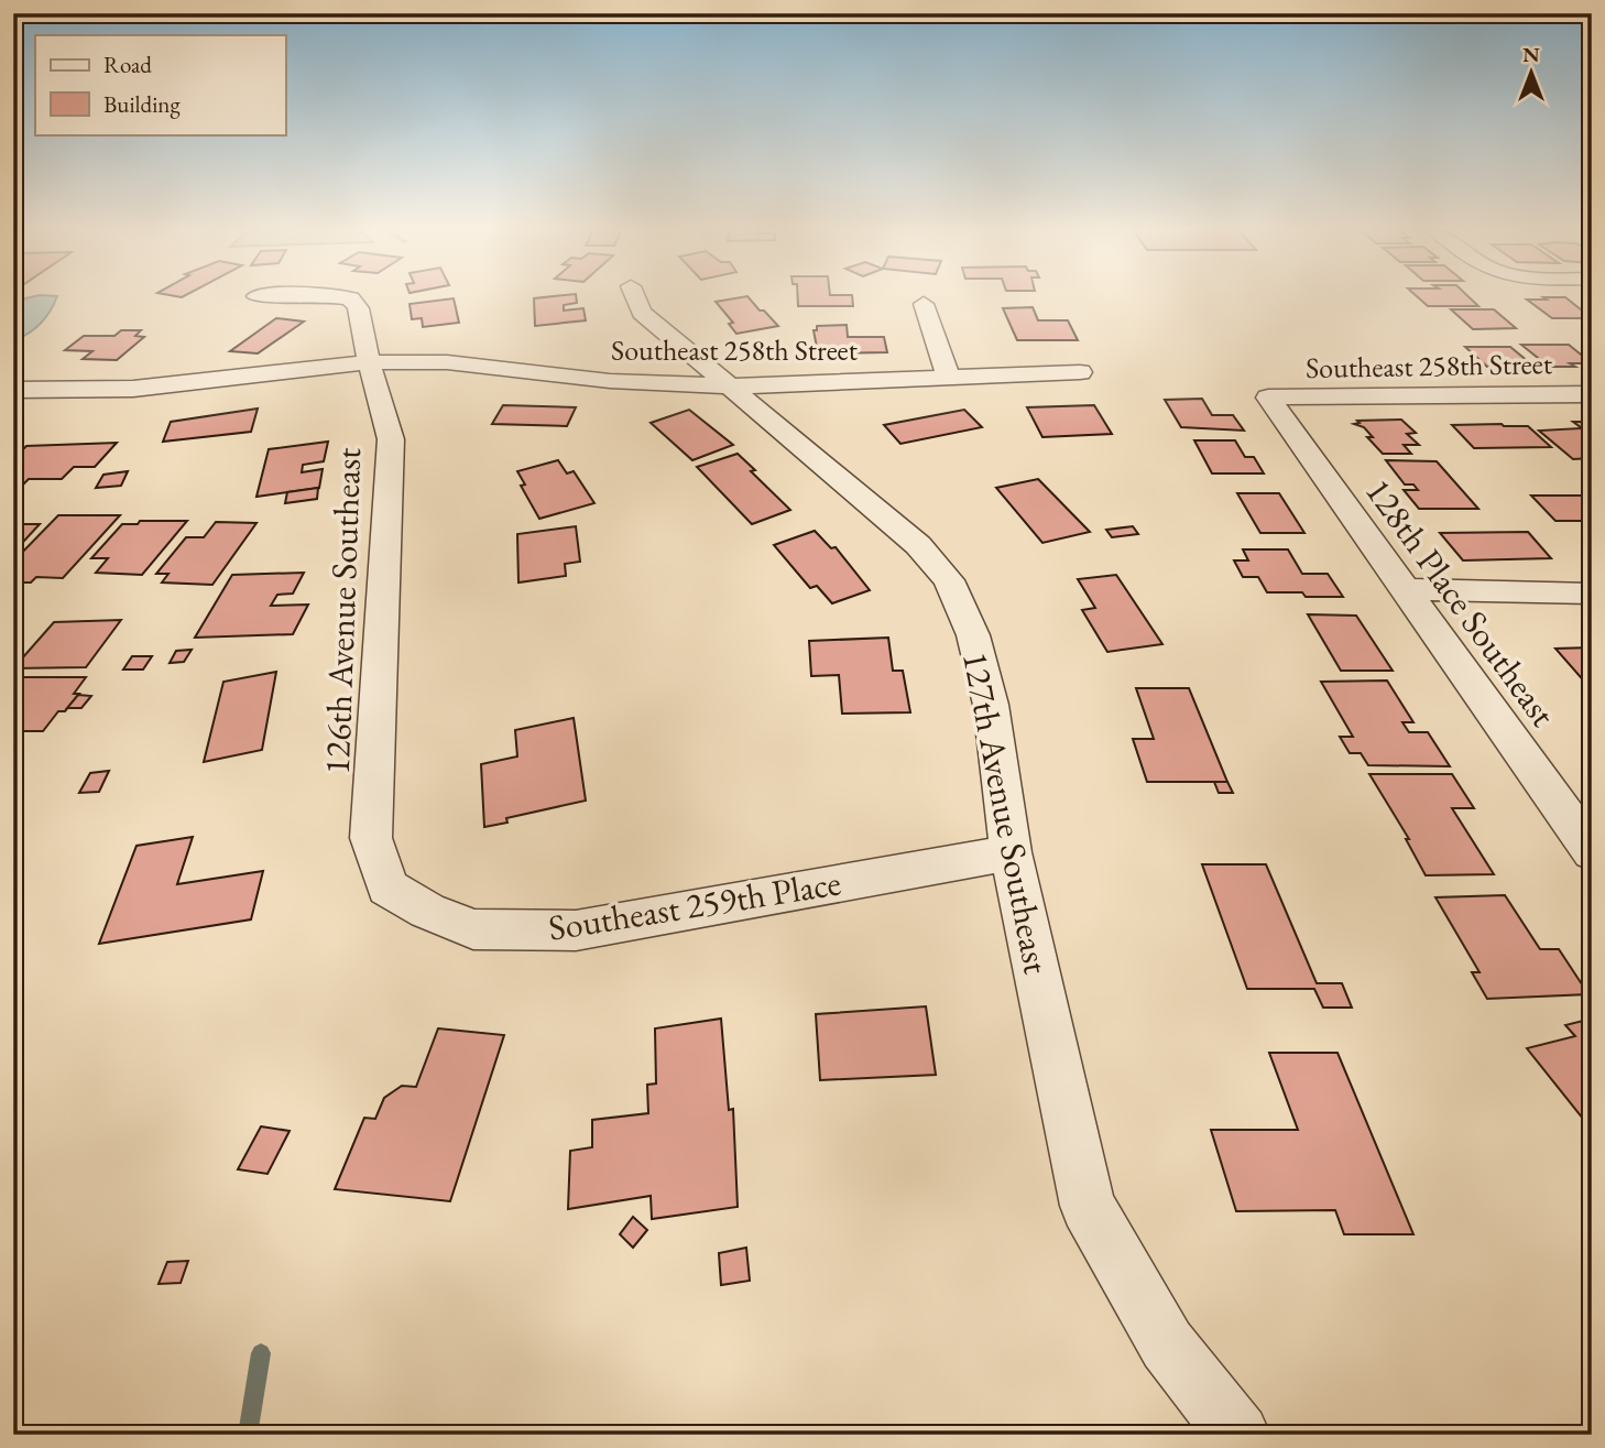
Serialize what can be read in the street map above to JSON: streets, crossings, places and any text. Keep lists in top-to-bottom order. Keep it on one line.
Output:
{"streets":{"street":["Southeast 258th Street","128th Place Southeast","126th Avenue Southeast","127th Avenue Southeast","Southeast 259th Place"]},"crossings":[["Southeast 258th Street","128th Place Southeast"],["Southeast 258th Street","126th Avenue Southeast"],["Southeast 258th Street","127th Avenue Southeast"],["126th Avenue Southeast","Southeast 259th Place"],["127th Avenue Southeast","Southeast 259th Place"]],"legend":["Road","Building"],"north":"top"}
